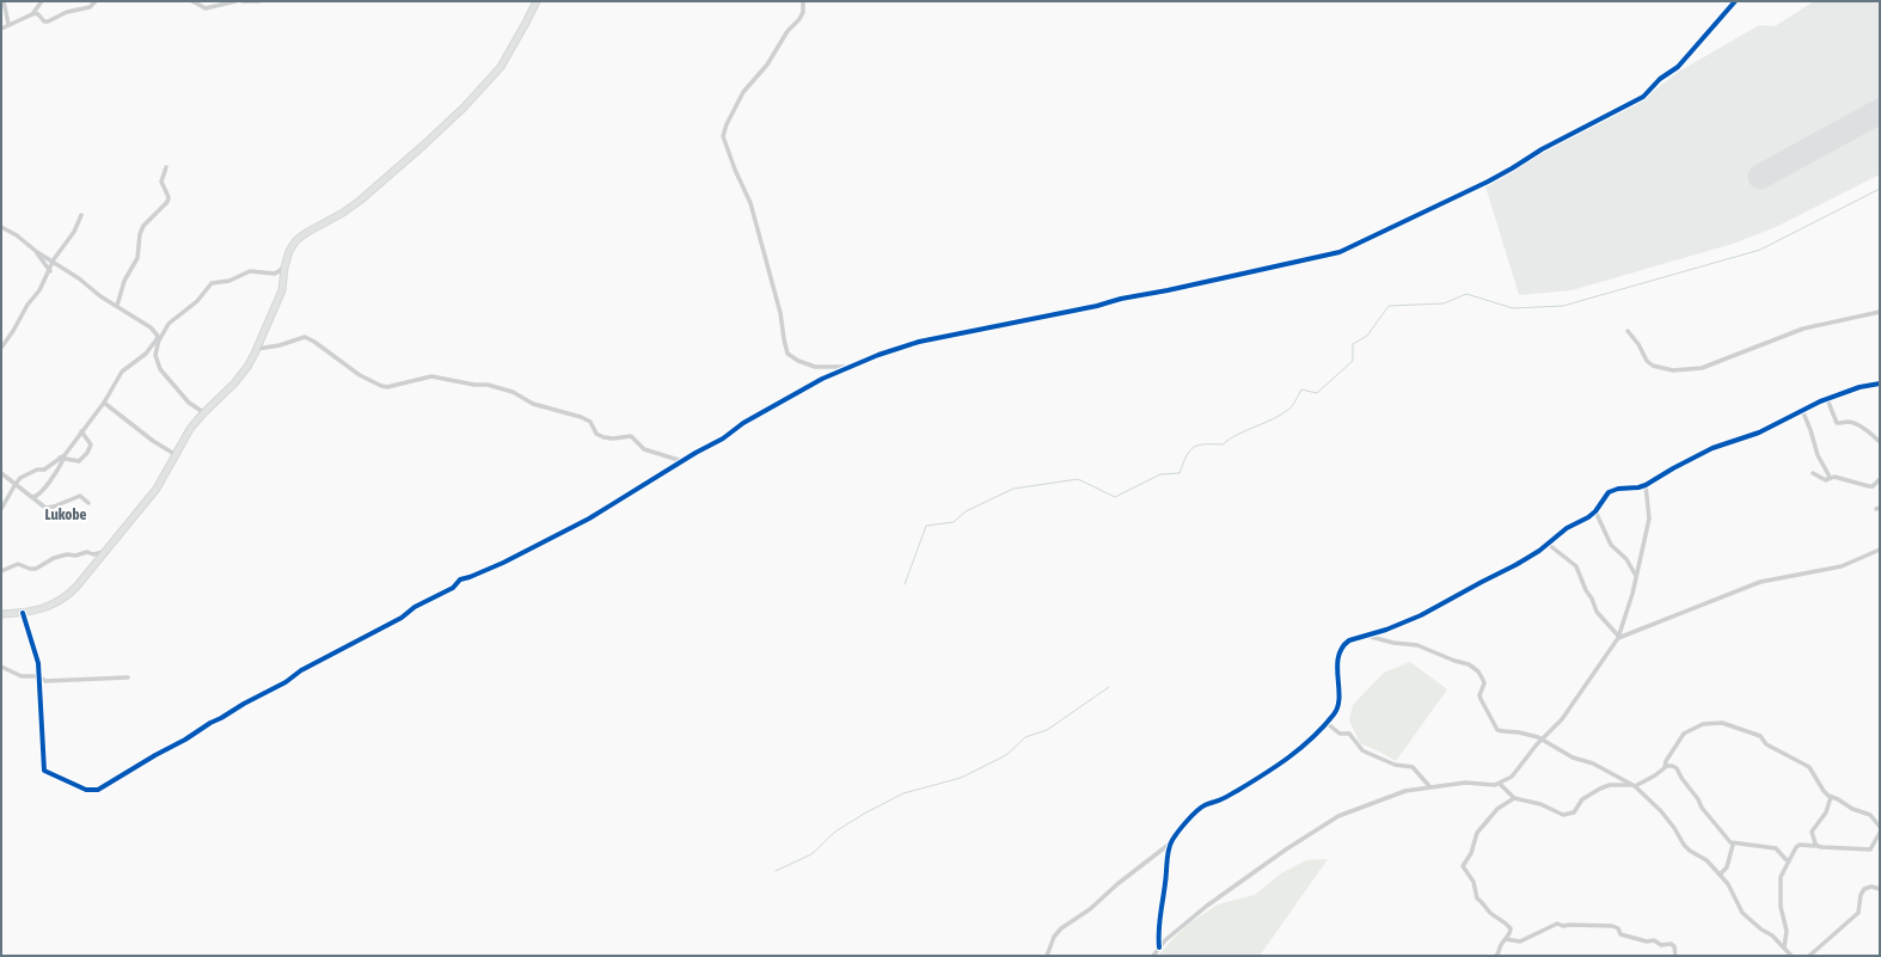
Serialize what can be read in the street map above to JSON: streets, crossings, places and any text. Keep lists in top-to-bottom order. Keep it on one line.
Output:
{"districts":["Lukobe"]}
